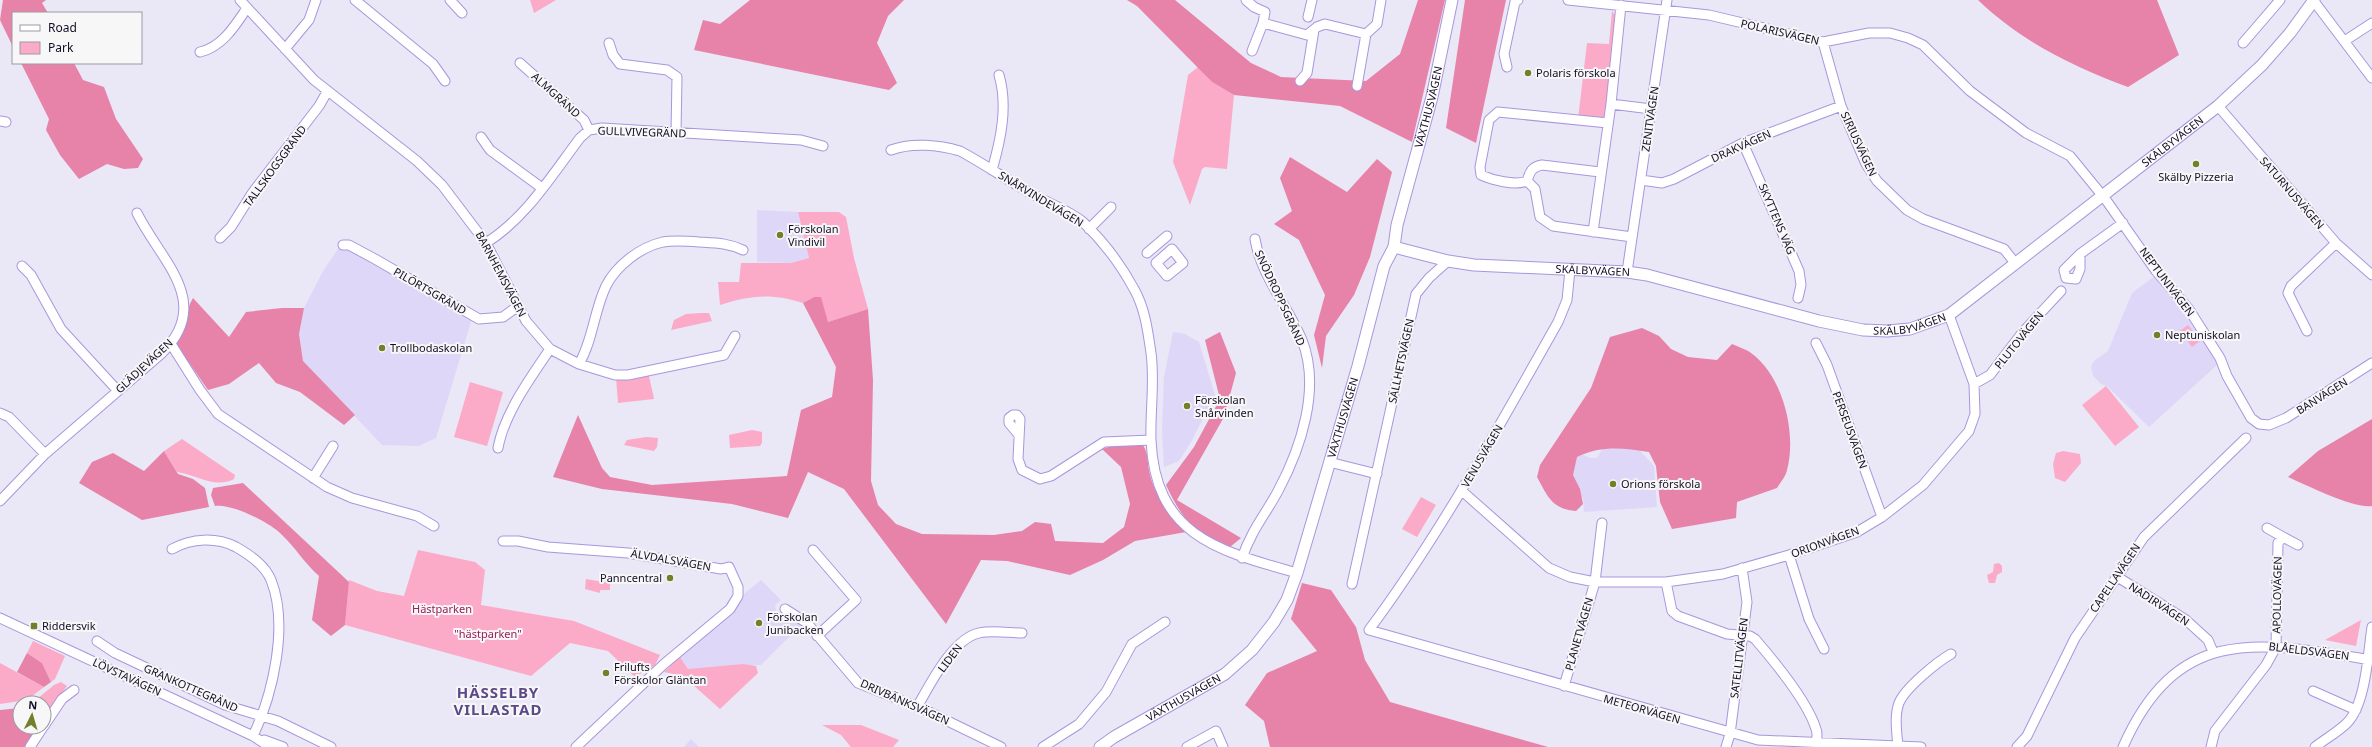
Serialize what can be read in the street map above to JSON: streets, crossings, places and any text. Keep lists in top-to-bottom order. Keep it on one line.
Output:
{"streets":{"street":["POLARISVÄGEN","ALMGRÄND","VÄXTHUSVÄGEN","ZENITVÄGEN","GULLVIVEGRÄND","SKÄLBYVÄGEN","SIRIUSVÄGEN","DRAKVÄGEN","TALLSKOGSGRÄND","SATURNUSVÄGEN","SNÅRVINDEVÄGEN","SKYTTENS VÄG","BARNHEMSVÄGEN","NEPTUNIVÄGEN","PILÖRTSGRÄND","SNÖDROPPSGRÄND","PLUTOVÄGEN","SÄLLHETSVÄGEN","GLÄDJEVÄGEN","BANVÄGEN","PERSEUSVÄGEN","VENUSVÄGEN","ORIONVÄGEN","ÄLVDALSVÄGEN","CAPELLAVÄGEN","APOLLOVÄGEN","NADIRVÄGEN","PLANETVÄGEN","BLÅELDSVÄGEN","LIDEN","SATELLITVÄGEN","LÖVSTAVÄGEN","GRANKOTTEGRÄND","DRIVBÄNKSVÄGEN","METEORVÄGEN"]},"crossings":[["POLARISVÄGEN","ZENITVÄGEN"],["POLARISVÄGEN","SKÄLBYVÄGEN"],["POLARISVÄGEN","SIRIUSVÄGEN"],["POLARISVÄGEN","NEPTUNIVÄGEN"],["ALMGRÄND","GULLVIVEGRÄND"],["VÄXTHUSVÄGEN","SKÄLBYVÄGEN"],["VÄXTHUSVÄGEN","SNÅRVINDEVÄGEN"],["ZENITVÄGEN","SKÄLBYVÄGEN"],["ZENITVÄGEN","DRAKVÄGEN"],["GULLVIVEGRÄND","BARNHEMSVÄGEN"],["SKÄLBYVÄGEN","SIRIUSVÄGEN"],["SKÄLBYVÄGEN","SATURNUSVÄGEN"],["SKÄLBYVÄGEN","NEPTUNIVÄGEN"],["SKÄLBYVÄGEN","SÄLLHETSVÄGEN"],["SKÄLBYVÄGEN","VENUSVÄGEN"],["SKÄLBYVÄGEN","ORIONVÄGEN"],["SIRIUSVÄGEN","DRAKVÄGEN"],["DRAKVÄGEN","SKYTTENS VÄG"],["TALLSKOGSGRÄND","BARNHEMSVÄGEN"],["SNÅRVINDEVÄGEN","SNÖDROPPSGRÄND"],["BARNHEMSVÄGEN","PILÖRTSGRÄND"],["NEPTUNIVÄGEN","BANVÄGEN"],["PLUTOVÄGEN","ORIONVÄGEN"],["PERSEUSVÄGEN","ORIONVÄGEN"],["VENUSVÄGEN","ORIONVÄGEN"],["VENUSVÄGEN","METEORVÄGEN"],["ORIONVÄGEN","PLANETVÄGEN"],["ORIONVÄGEN","SATELLITVÄGEN"],["CAPELLAVÄGEN","NADIRVÄGEN"],["APOLLOVÄGEN","BLÅELDSVÄGEN"],["NADIRVÄGEN","BLÅELDSVÄGEN"],["PLANETVÄGEN","METEORVÄGEN"],["LIDEN","DRIVBÄNKSVÄGEN"],["SATELLITVÄGEN","METEORVÄGEN"]],"districts":["HÄSSELBY VILLASTAD"],"parks":["Hästparken","\"hästparken\""],"places":{"other":["Polaris förskola","Skälby Pizzeria","Förskolan Vindivil","Neptuniskolan","Trollbodaskolan","Förskolan Snårvinden","Orions förskola","Panncentral","Förskolan Junibacken","Frilufts Förskolor Gläntan"],"transit":["Riddersvik"]},"legend":["Road","Park"],"north":"top"}
